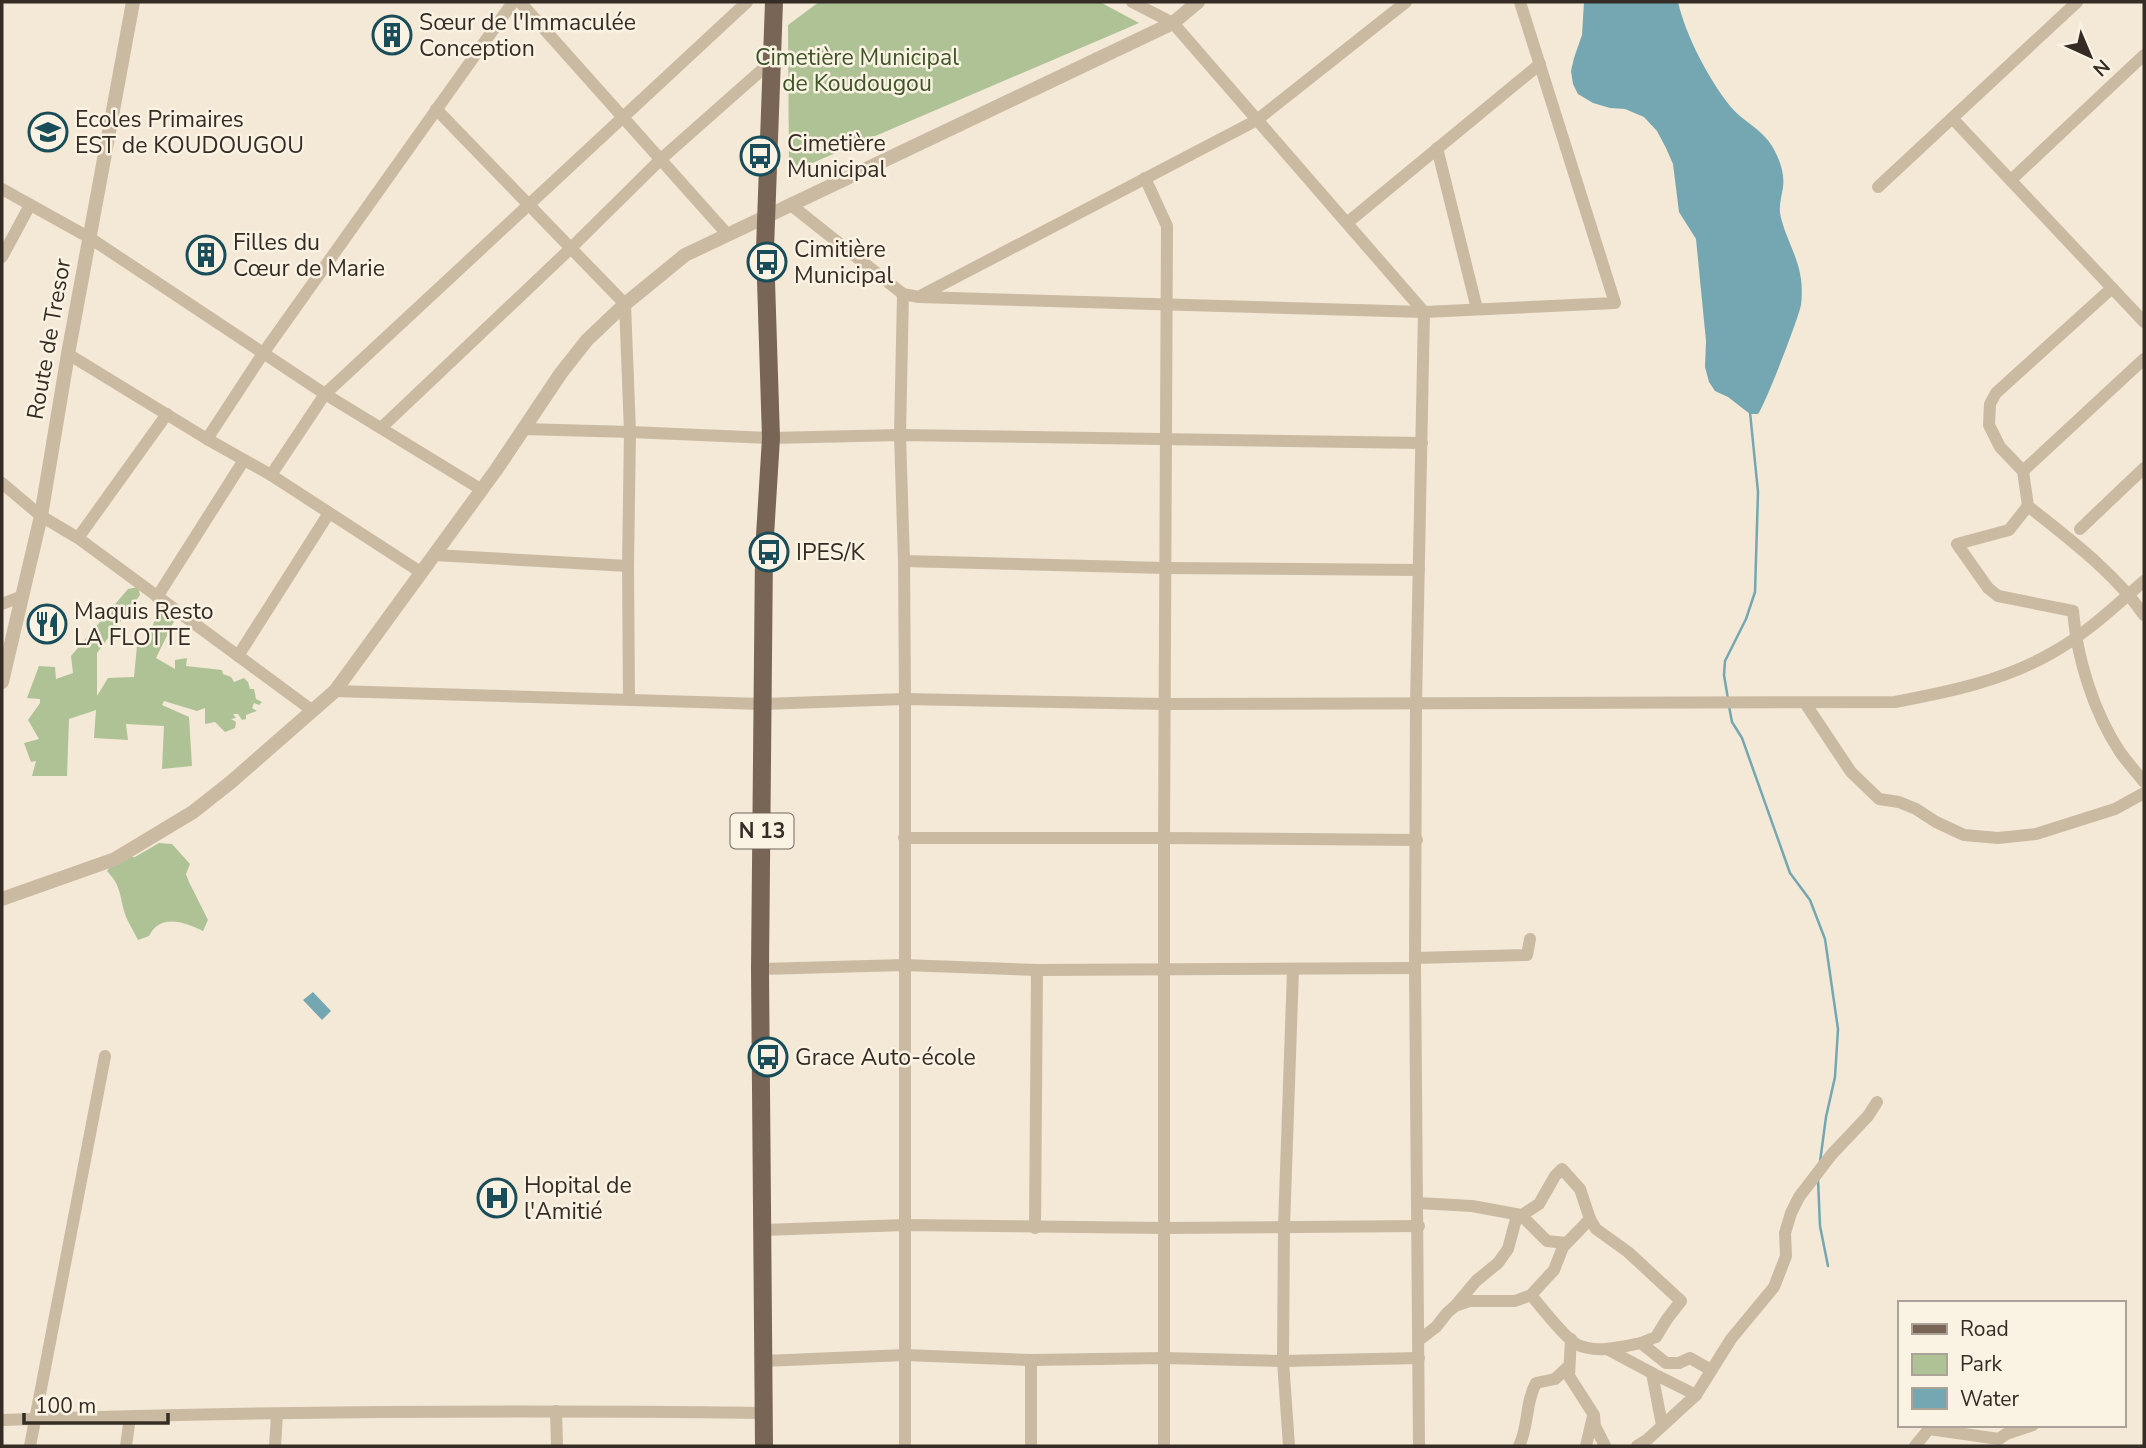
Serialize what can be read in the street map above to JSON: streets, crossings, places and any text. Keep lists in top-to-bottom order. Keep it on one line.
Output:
{"streets":{"main road":["N 13"],"street":["Route de Tresor"]},"parks":["Cimetière Municipal de Koudougou"],"places":{"building":["Sœur de l'Immaculée Conception","Filles du Cœur de Marie"],"school or university":["Ecoles Primaires EST de KOUDOUGOU"],"bus stop":["Cimetière Municipal","Cimitière Municipal","IPES/K","Grace Auto-école"],"restaurant":["Maquis Resto LA FLOTTE"],"hospital":["Hopital de l'Amitié"]},"legend":["Road","Park","Water"],"scale_bar":"100 m","north":"bottom right"}
